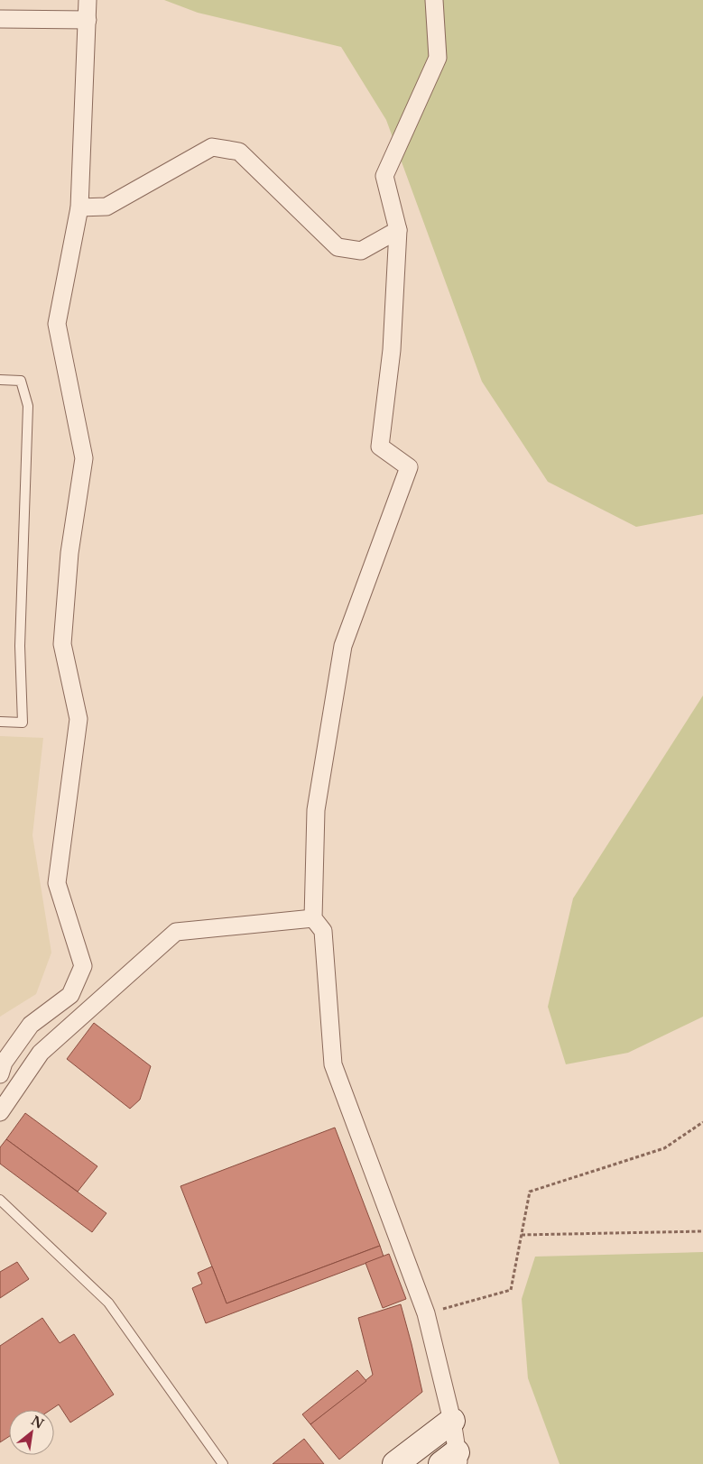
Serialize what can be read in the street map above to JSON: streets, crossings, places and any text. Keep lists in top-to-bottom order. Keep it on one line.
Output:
{"north":"top right"}
